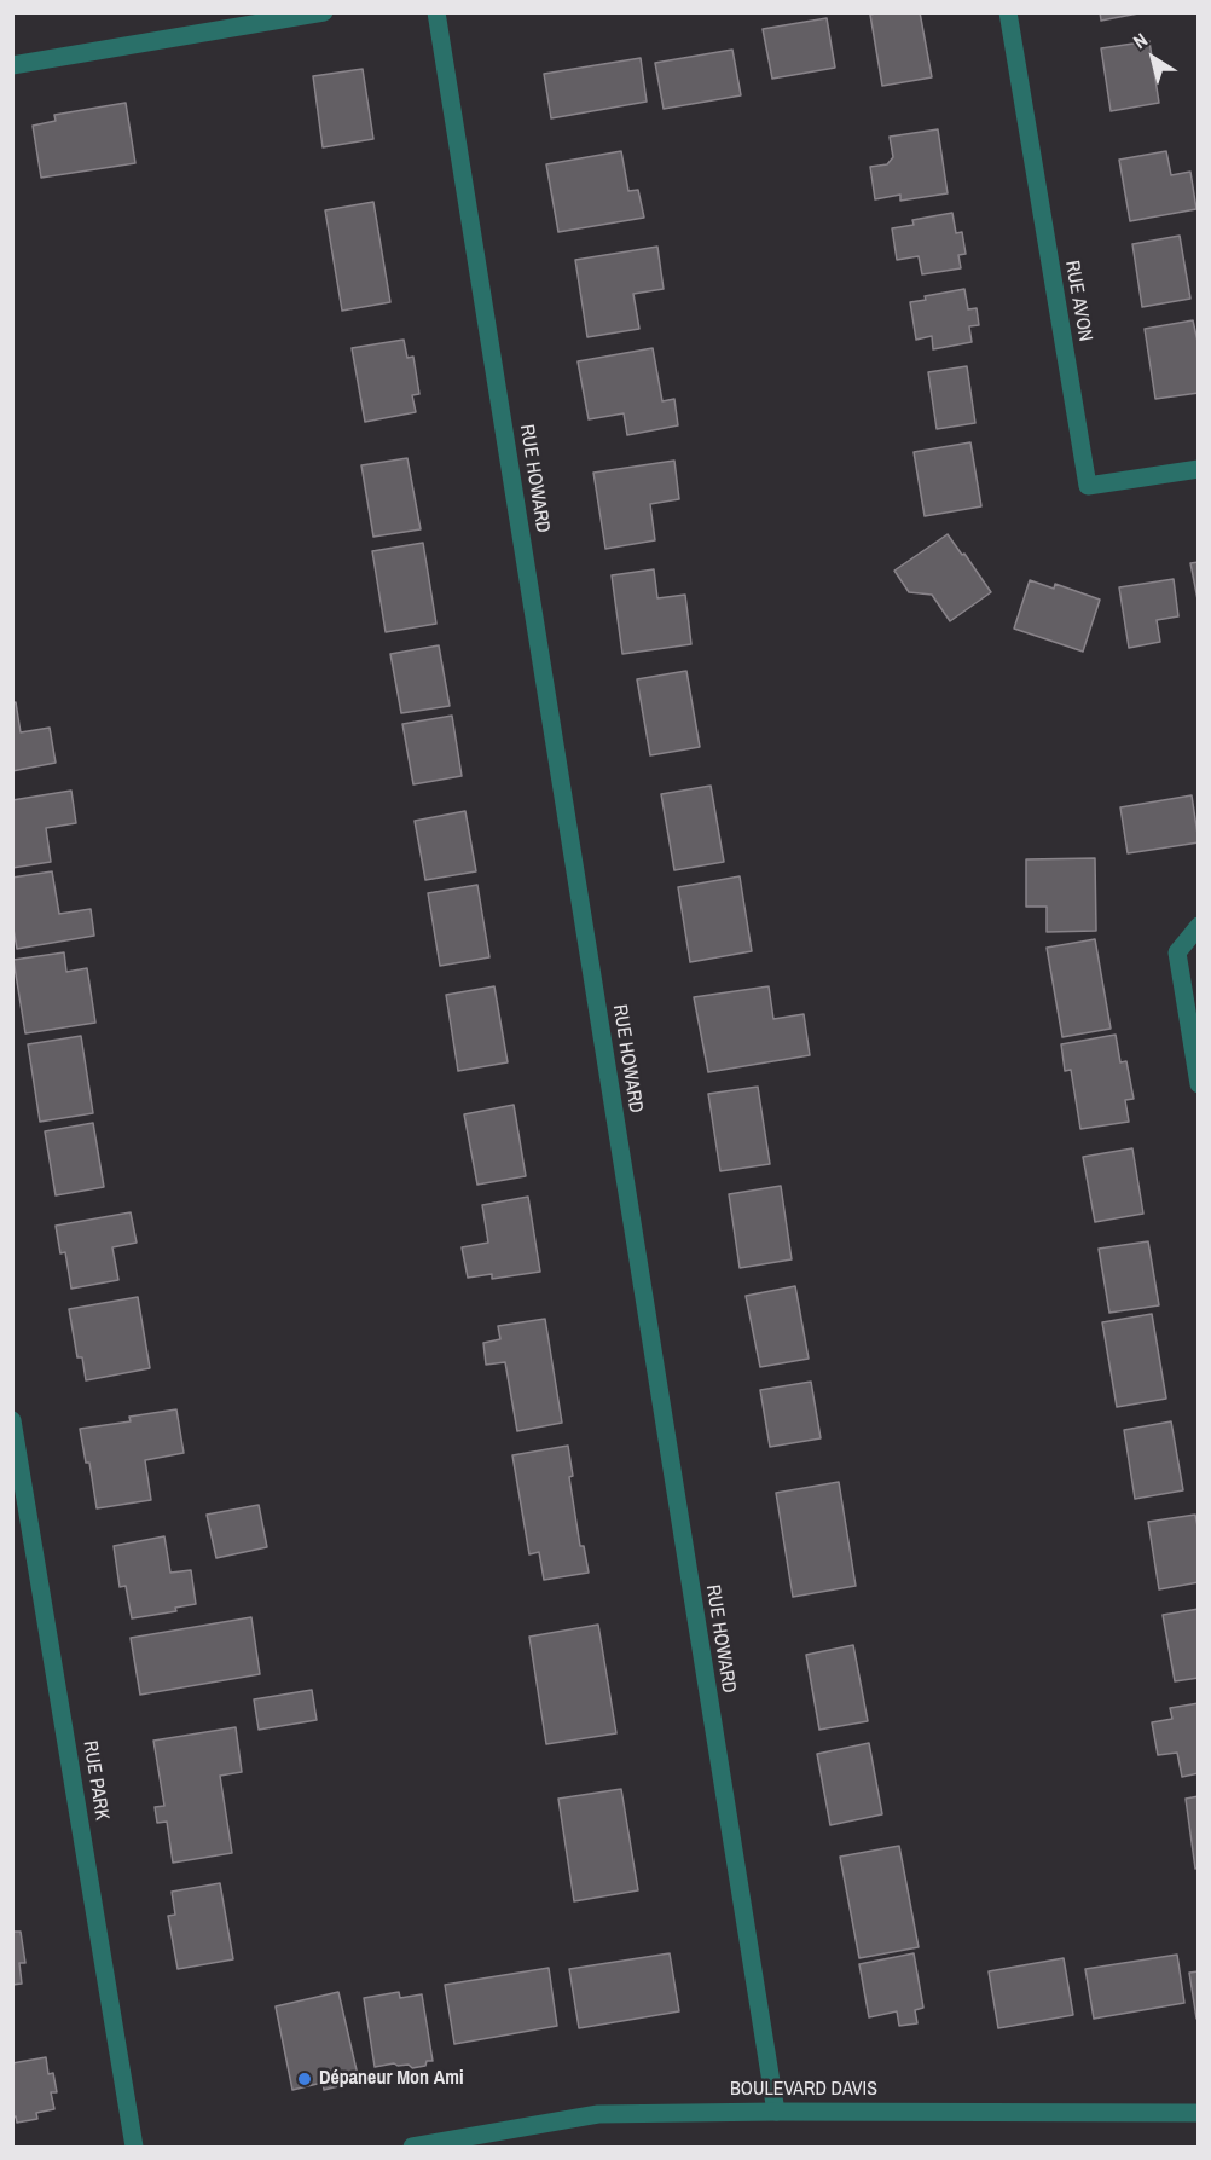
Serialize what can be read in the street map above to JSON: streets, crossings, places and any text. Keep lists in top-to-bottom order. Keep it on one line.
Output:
{"streets":{"street":["RUE AVON","RUE HOWARD","RUE PARK","BOULEVARD DAVIS"]},"crossings":[["RUE HOWARD","BOULEVARD DAVIS"]],"places":["Dépaneur Mon Ami"],"north":"top left"}
